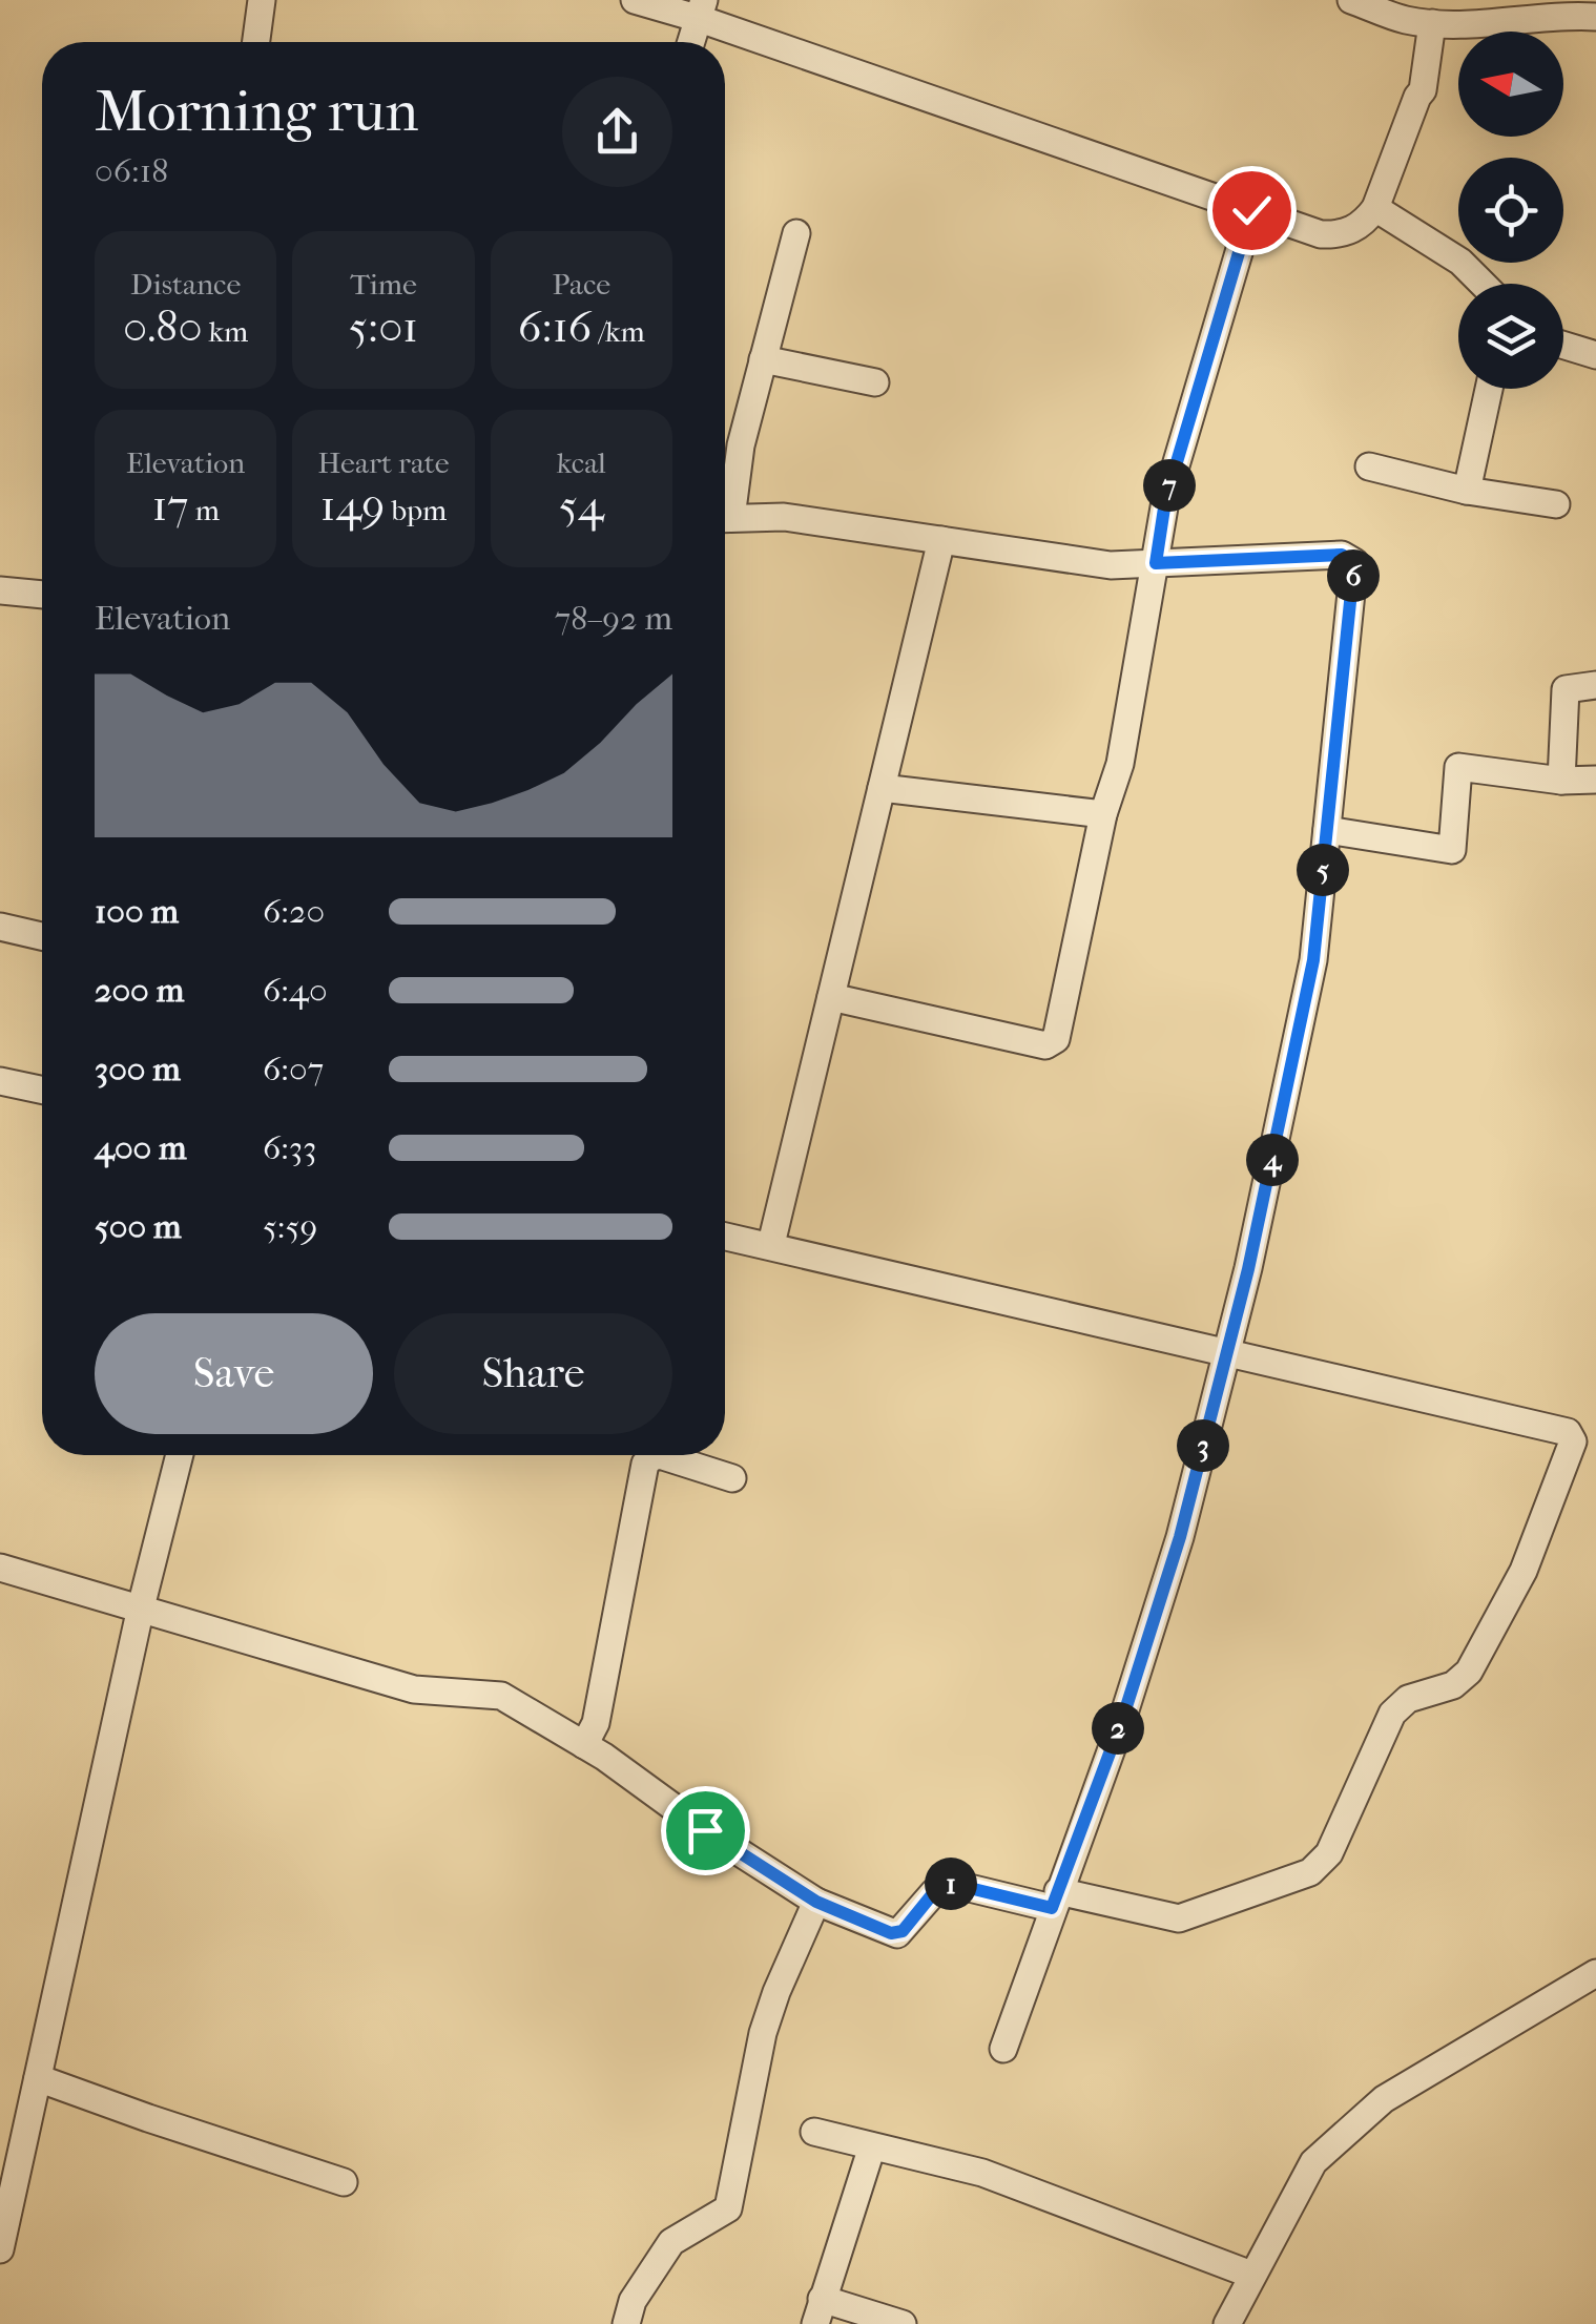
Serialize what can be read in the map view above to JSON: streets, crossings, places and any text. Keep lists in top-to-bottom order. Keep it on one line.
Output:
{"north":"left","page":{"heading":["Morning run","06:18"],"stats":[["Distance","0.80 km"],["Time","5:01"],["Pace","6:16 /km"],["Elevation","17 m"],["Heart rate","149 bpm"],["kcal","54"]],"pins":["7","6","5","4","3","2","1"],"chart":["Elevation","78–92 m"],"list":[{"name":"100 m","note":"6:20"},{"name":"200 m","note":"6:40"},{"name":"300 m","note":"6:07"},{"name":"400 m","note":"6:33"},{"name":"500 m","note":"5:59"}],"buttons":["Save","Share"]}}
